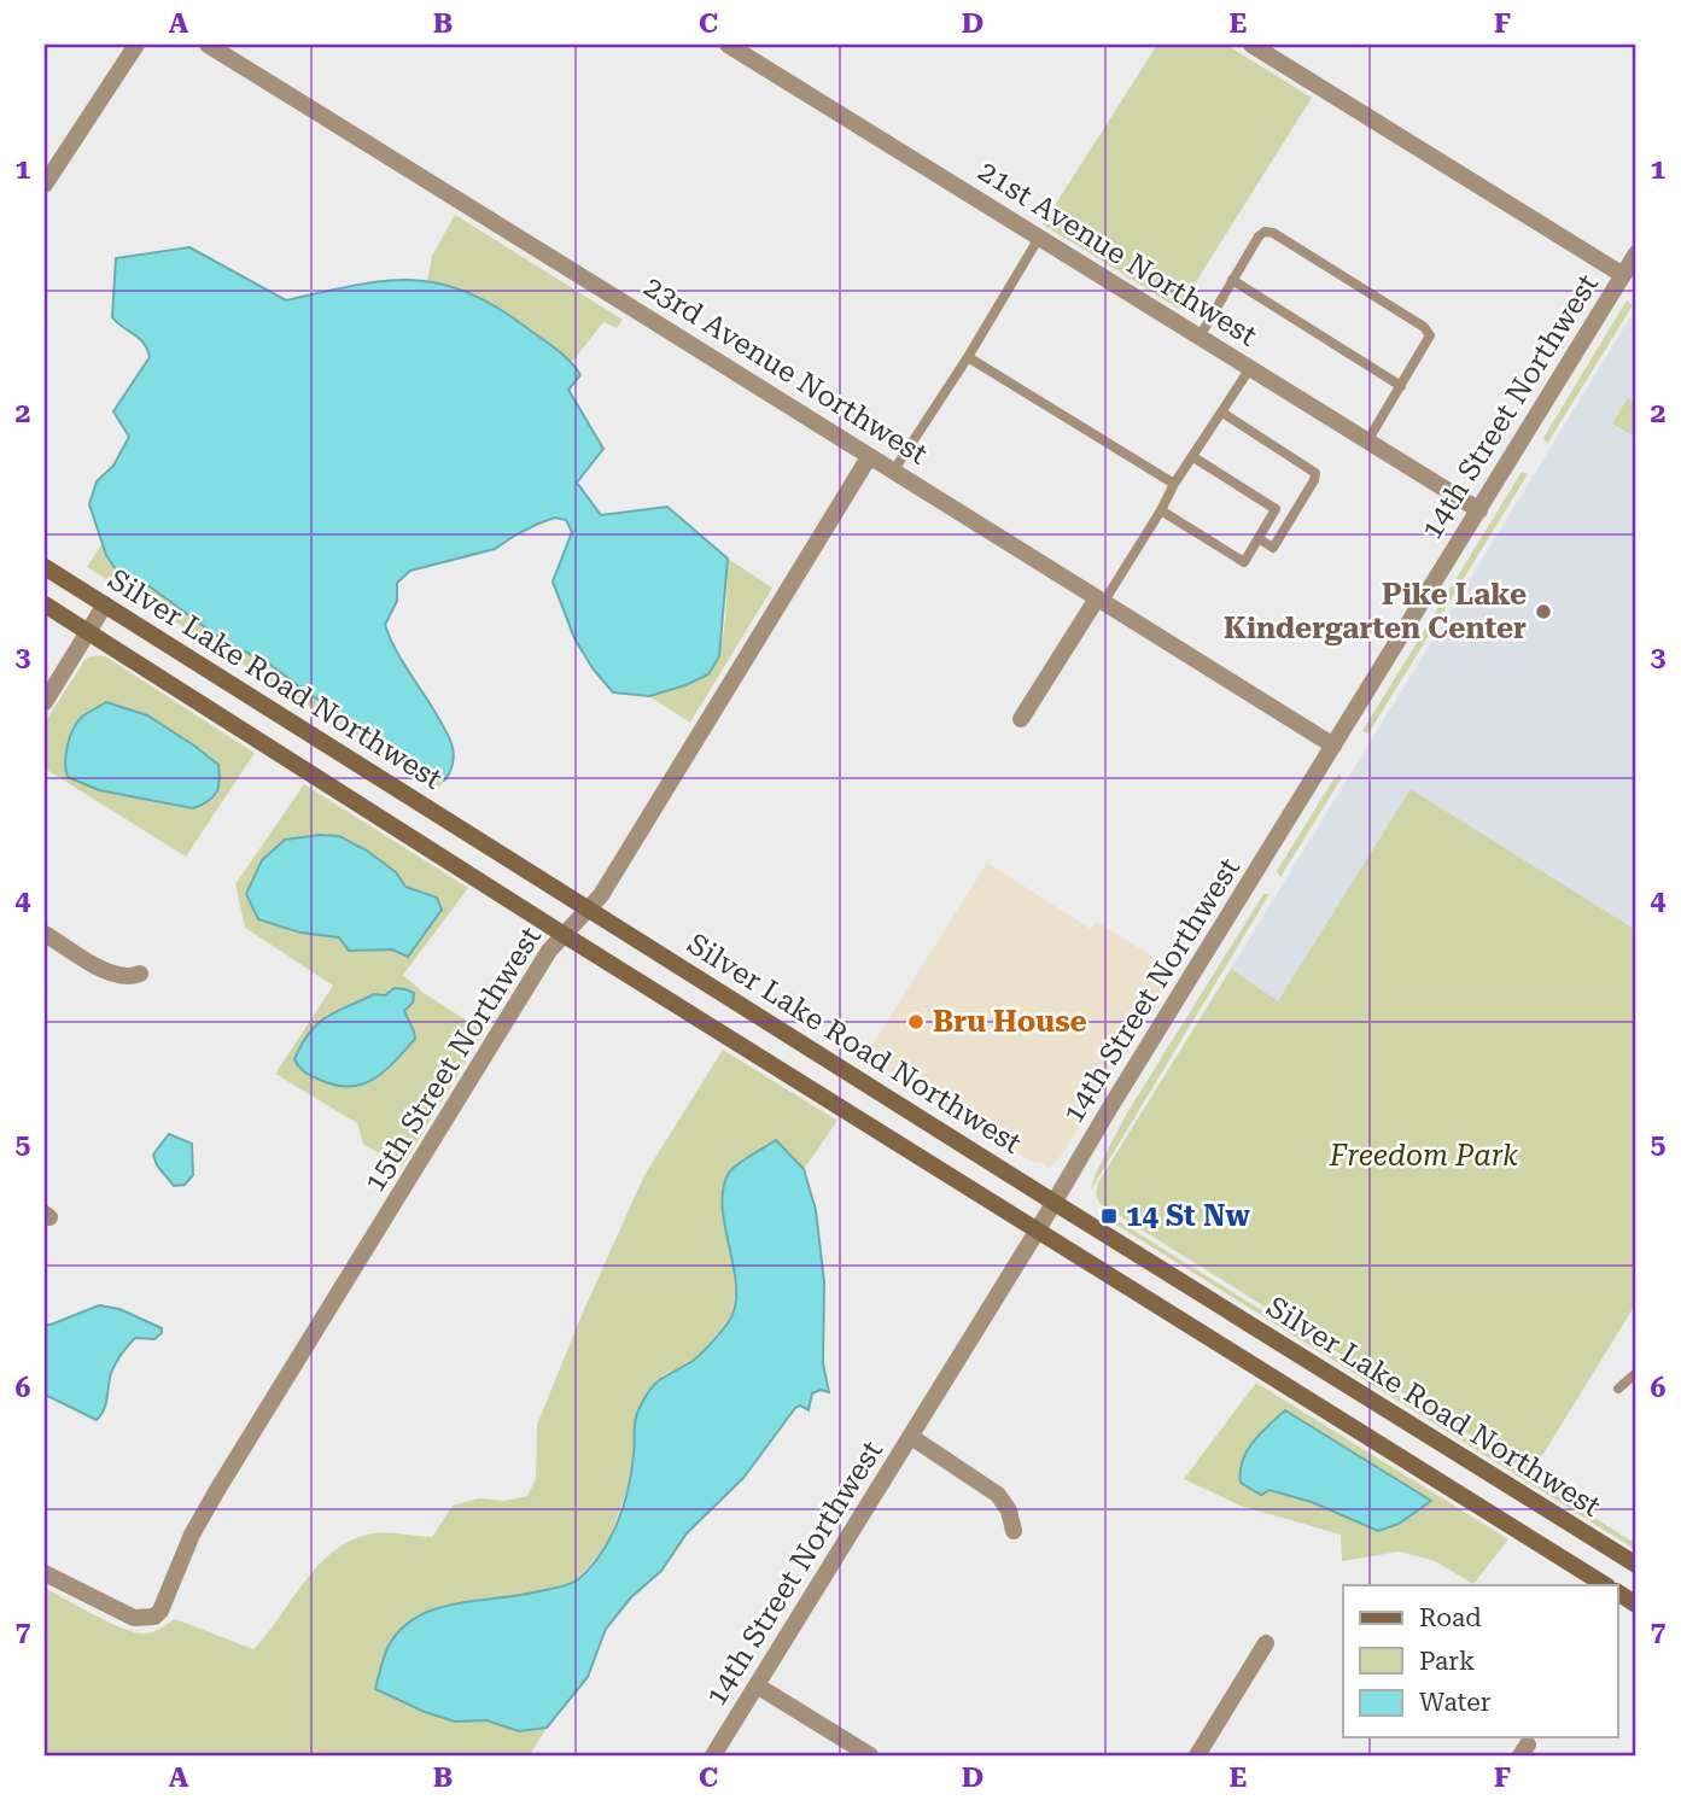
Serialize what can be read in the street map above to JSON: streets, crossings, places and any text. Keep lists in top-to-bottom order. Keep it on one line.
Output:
{"streets":{"main road":["Silver Lake Road Northwest"],"street":["21st Avenue Northwest","23rd Avenue Northwest","14th Street Northwest","15th Street Northwest"]},"crossings":[["21st Avenue Northwest","14th Street Northwest"],["23rd Avenue Northwest","14th Street Northwest"],["23rd Avenue Northwest","15th Street Northwest"],["14th Street Northwest","Silver Lake Road Northwest"],["Silver Lake Road Northwest","15th Street Northwest"]],"parks":["Freedom Park"],"places":{"other":["Pike Lake Kindergarten Center","Bru House"],"transit":["14 St Nw"]},"legend":["Road","Park","Water"],"grid":{"columns":["A","B","C","D","E","F"],"rows":["1","2","3","4","5","6","7"]}}
